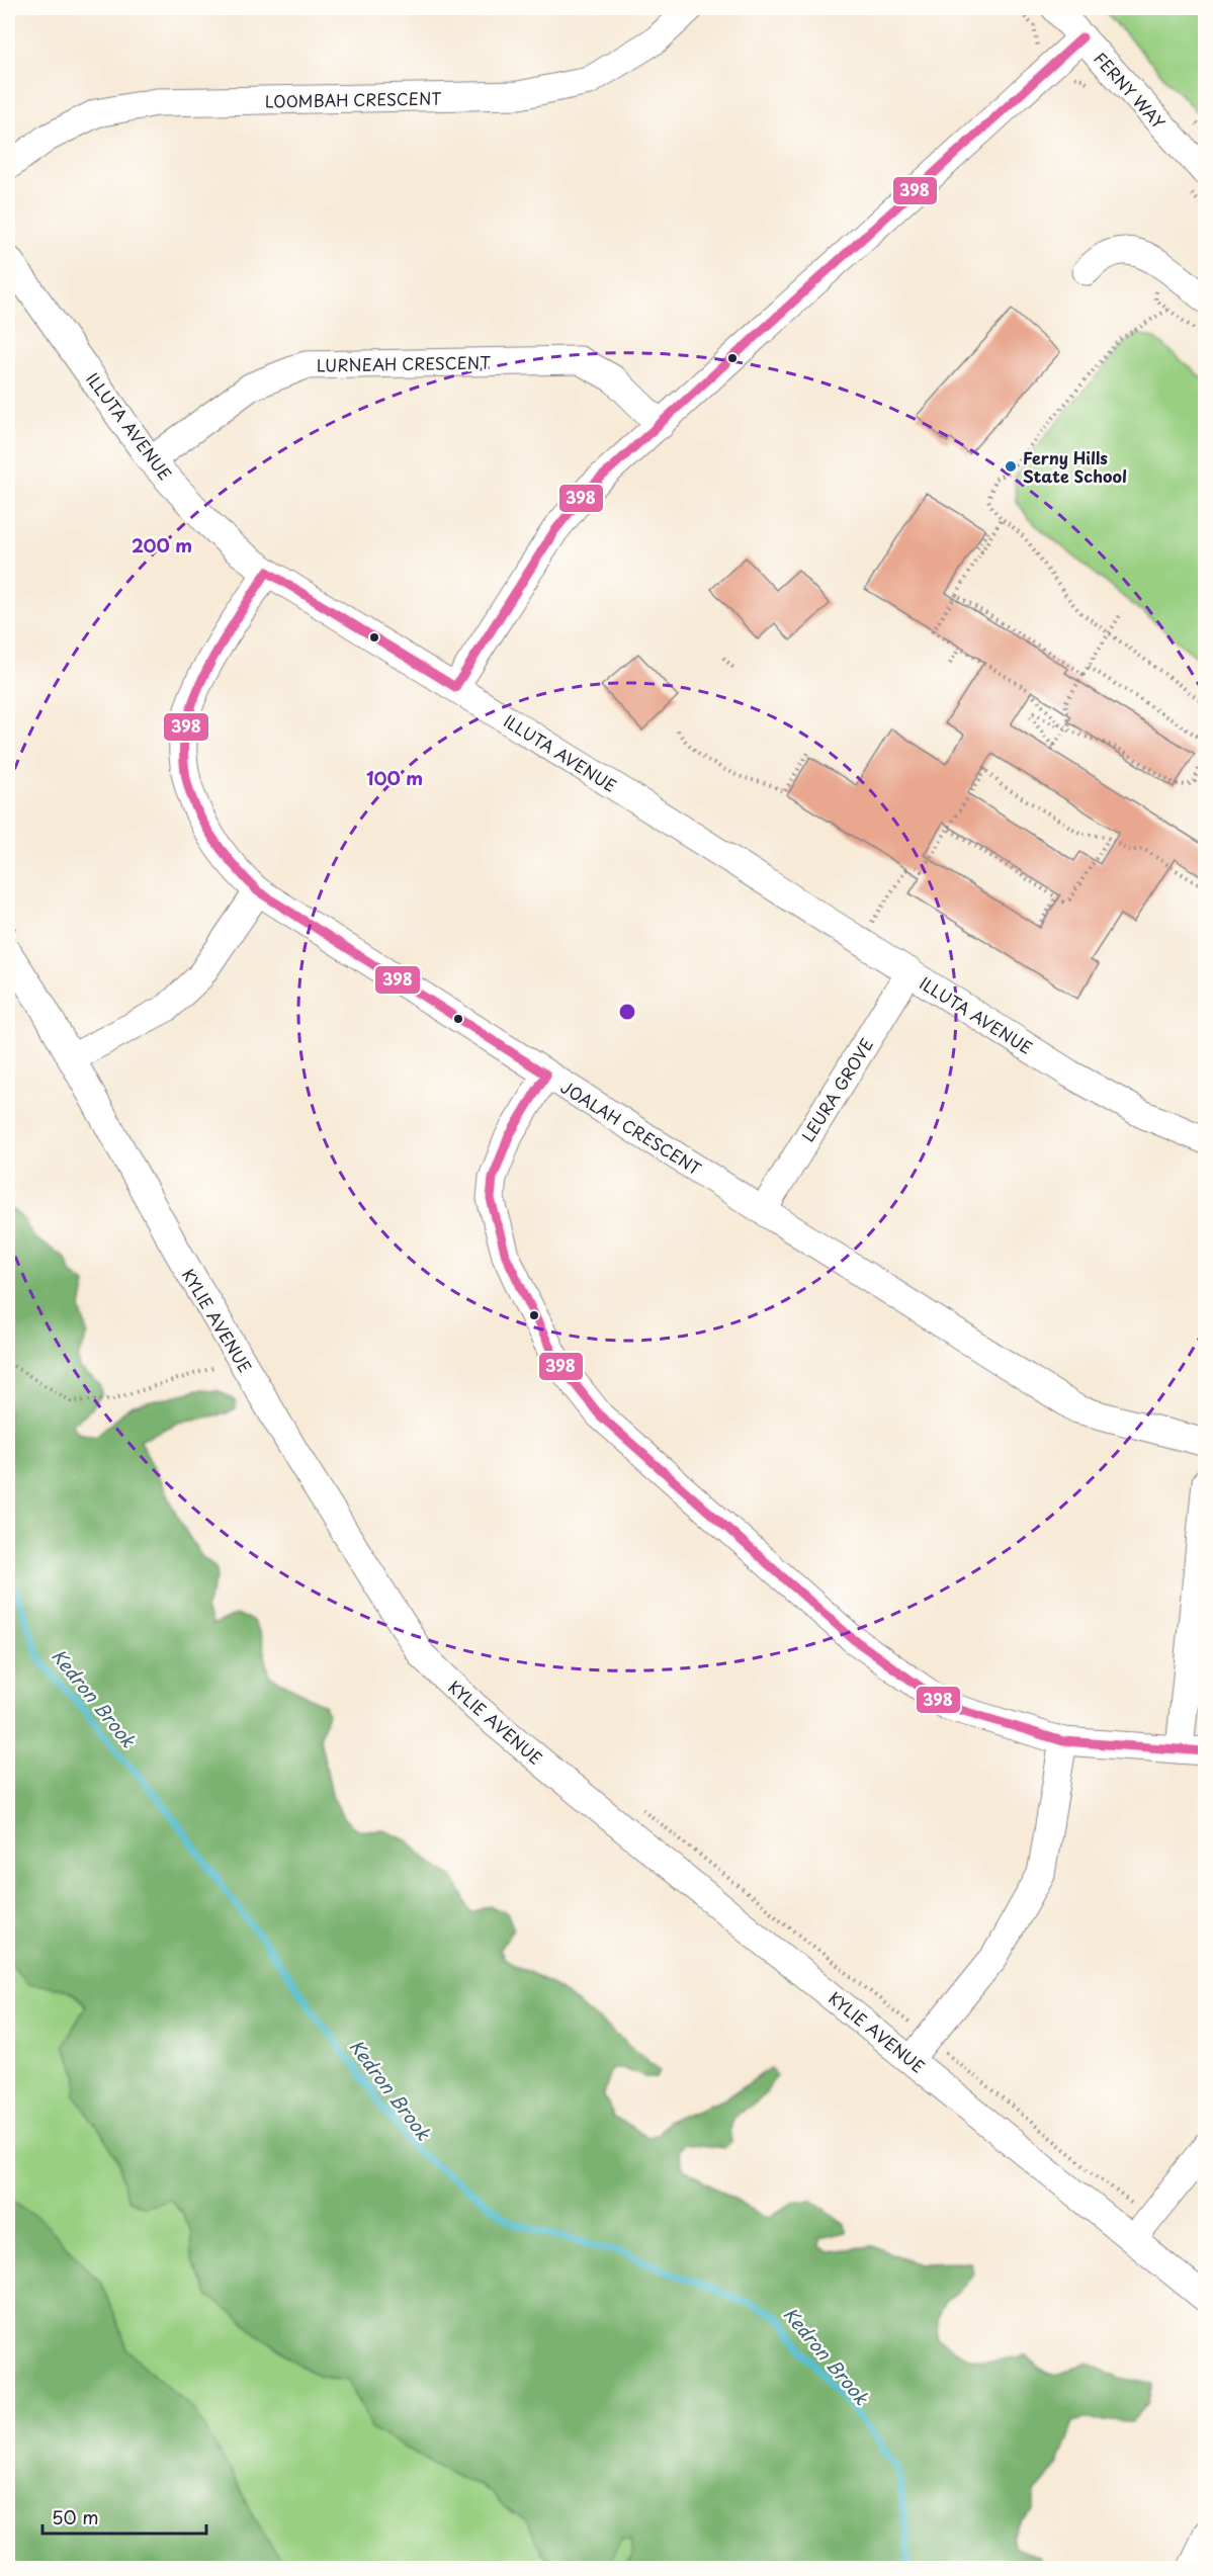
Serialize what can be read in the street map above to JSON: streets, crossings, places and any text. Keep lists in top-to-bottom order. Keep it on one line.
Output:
{"streets":{"street":["FERNY WAY","LOOMBAH CRESCENT","LURNEAH CRESCENT","ILLUTA AVENUE","LEURA GROVE","JOALAH CRESCENT","KYLIE AVENUE"]},"crossings":[["LURNEAH CRESCENT","ILLUTA AVENUE"],["ILLUTA AVENUE","LEURA GROVE"],["ILLUTA AVENUE","JOALAH CRESCENT"],["LEURA GROVE","JOALAH CRESCENT"]],"water":["Kedron Brook"],"places":["Ferny Hills State School"],"lines":["transit line 398"],"scale_bar":"50 m","rings":["200 m","100 m"]}
